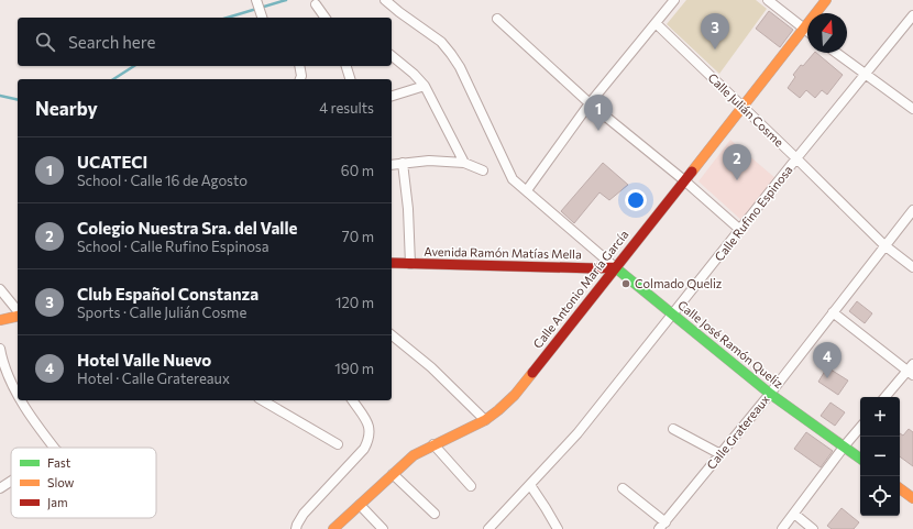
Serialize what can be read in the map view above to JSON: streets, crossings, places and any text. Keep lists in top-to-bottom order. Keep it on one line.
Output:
{"streets":{"street":["Calle Julián Cosme","Calle Rufino Espinosa","Avenida Ramón Matías Mella","Calle Antonio María García","Calle José Ramón Queliz","Calle Gratereaux"]},"crossings":[["Calle Julián Cosme","Calle Rufino Espinosa"],["Calle Julián Cosme","Calle Antonio María García"],["Calle Julián Cosme","Calle Gratereaux"],["Calle Rufino Espinosa","Calle José Ramón Queliz"],["Avenida Ramón Matías Mella","Calle Antonio María García"],["Avenida Ramón Matías Mella","Calle José Ramón Queliz"],["Calle Antonio María García","Calle José Ramón Queliz"],["Calle José Ramón Queliz","Calle Gratereaux"]],"places":["Colmado Queliz"],"legend":["Fast","Slow","Jam"],"north":"top","page":{"pins":["3","1","2","4"],"search":"Search here","heading":["Nearby","4 results"],"list":[{"mark":"1","name":"UCATECI","note":"School · Calle 16 de Agosto","value":"60 m"},{"mark":"2","name":"Colegio Nuestra Sra. del Valle","note":"School · Calle Rufino Espinosa","value":"70 m"},{"mark":"3","name":"Club Español Constanza","note":"Sports · Calle Julián Cosme","value":"120 m"},{"mark":"4","name":"Hotel Valle Nuevo","note":"Hotel · Calle Gratereaux","value":"190 m"}],"map_buttons":["+","−"]}}
